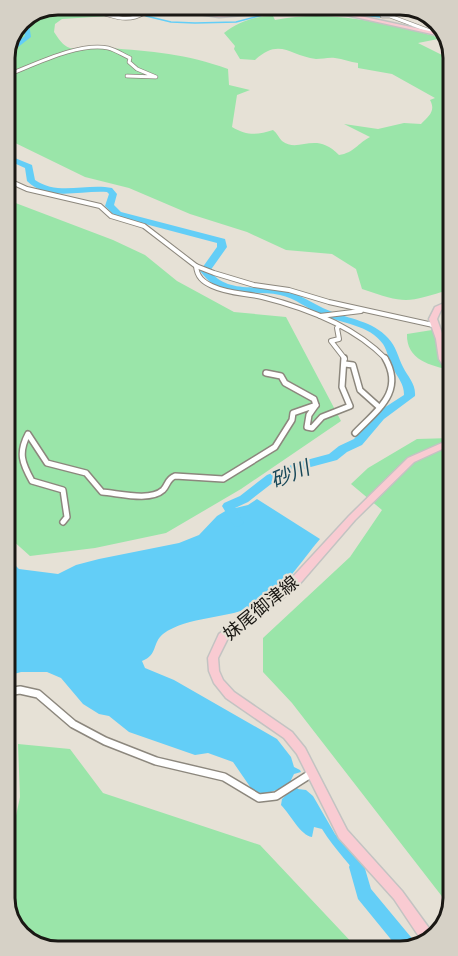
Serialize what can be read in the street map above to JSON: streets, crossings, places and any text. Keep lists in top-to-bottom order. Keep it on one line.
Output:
{"streets":{"main road":["妹尾御津線"]},"water":["砂川"]}
